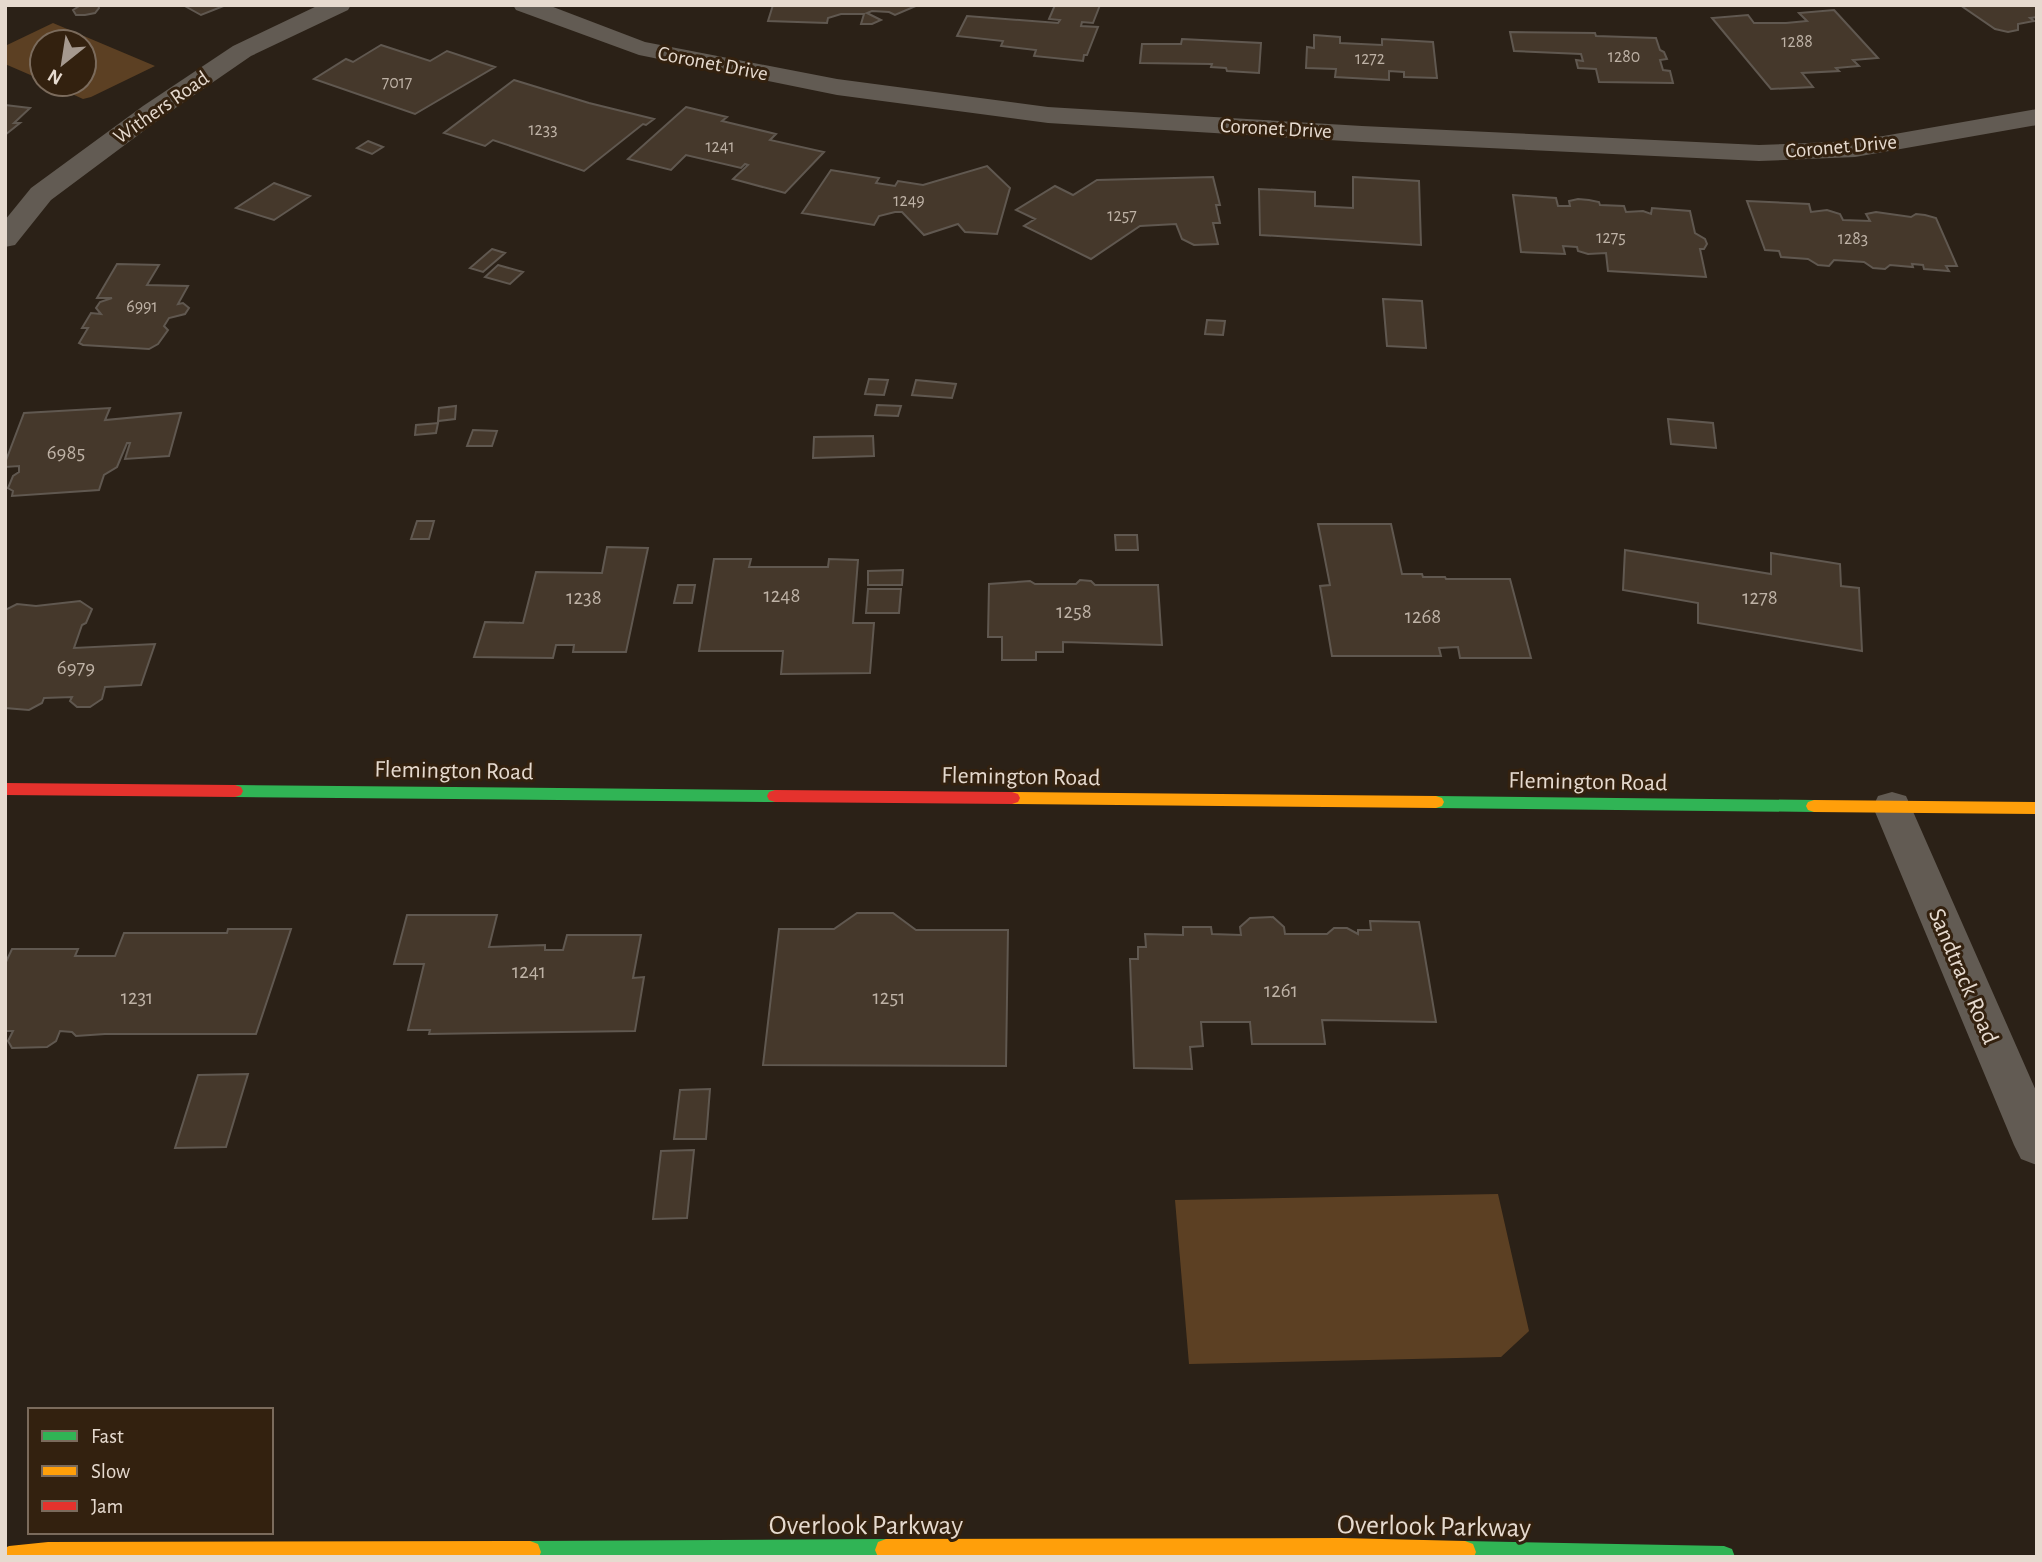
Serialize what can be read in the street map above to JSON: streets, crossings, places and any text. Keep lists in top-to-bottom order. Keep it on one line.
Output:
{"streets":{"street":["Coronet Drive","Withers Road","Flemington Road","Sandtrack Road","Overlook Parkway"]},"crossings":[["Flemington Road","Sandtrack Road"]],"house_numbers":["1288","1280","1272","7017","1233","1241","1249","1257","1275","1283","6991","6985","1248","1238","1278","1258","1268","6979","1241","1261","1231","1251"],"legend":["Fast","Slow","Jam"],"north":"bottom left"}
